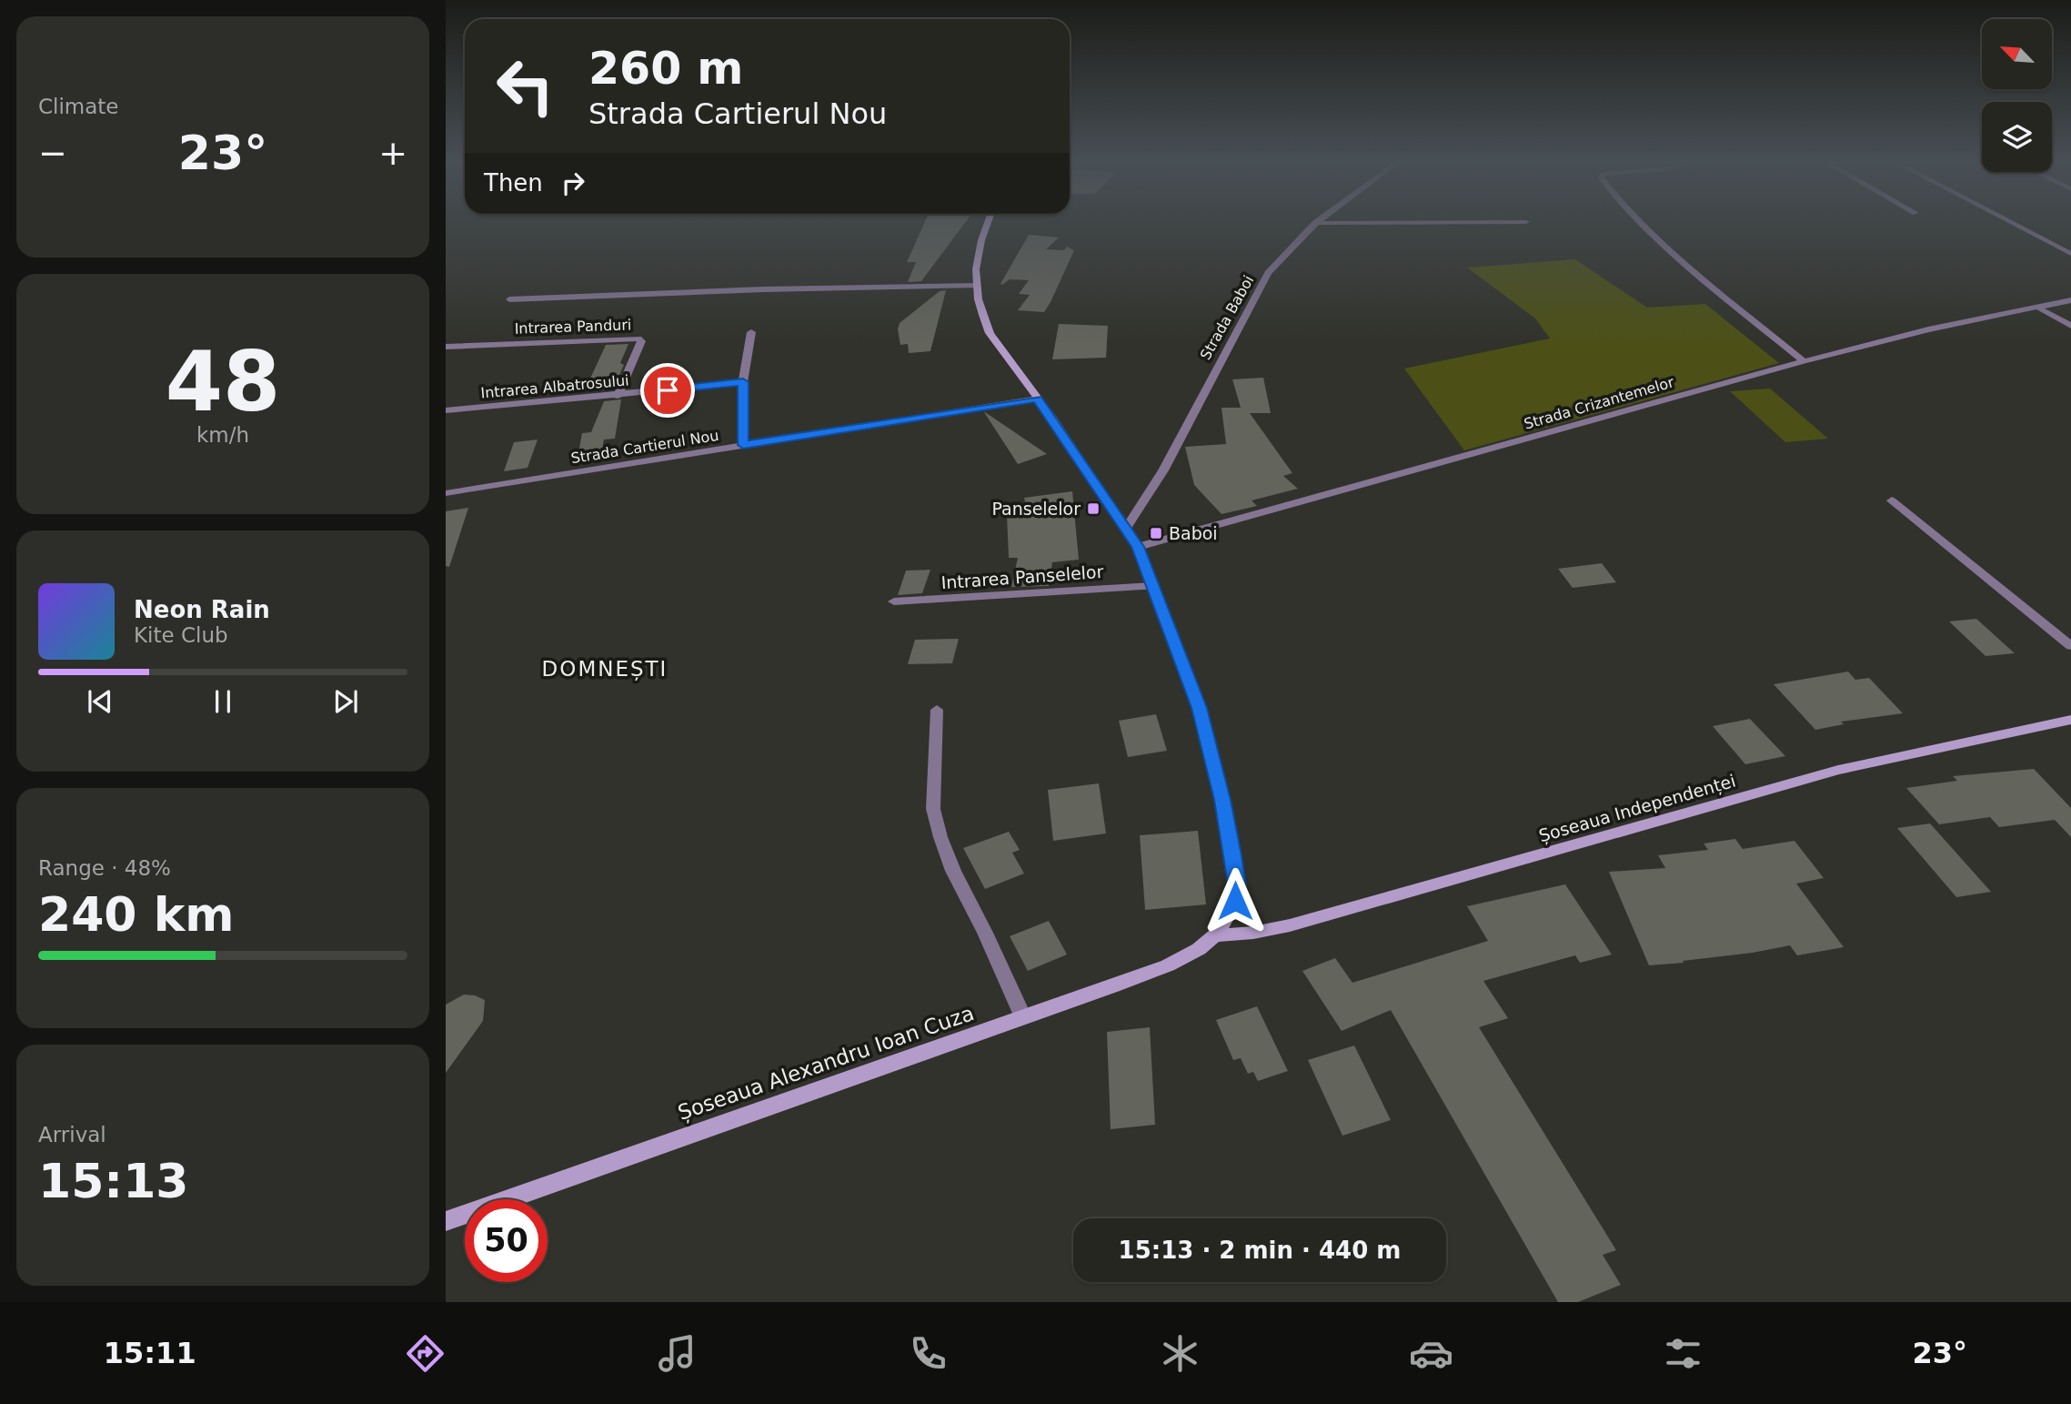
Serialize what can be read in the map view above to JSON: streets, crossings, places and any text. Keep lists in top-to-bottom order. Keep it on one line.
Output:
{"streets":{"main road":["Șoseaua Independenței","Șoseaua Alexandru Ioan Cuza"],"street":["Strada Baboi","Intrarea Panduri","Intrarea Albatrosului","Strada Crizantemelor","Strada Cartierul Nou","Intrarea Panselelor"]},"crossings":[["Intrarea Panduri","Intrarea Albatrosului"],["Șoseaua Independenței","Șoseaua Alexandru Ioan Cuza"]],"districts":["DOMNEȘTI"],"places":{"transit":["Panselelor","Baboi"]},"north":"top left","page":{"tile":["Climate",["48","km/h"],["Range · 48%","240 km"],["Arrival","15:13"]],"turn":["260 m","Strada Cartierul Nou"],"heat":["−","23°","+"],"then":"Then","song":["Neon Rain","Kite Club"],"limit":"50","trip":"15:13 · 2 min · 440 m","tabs":["15:11","23°"]}}
